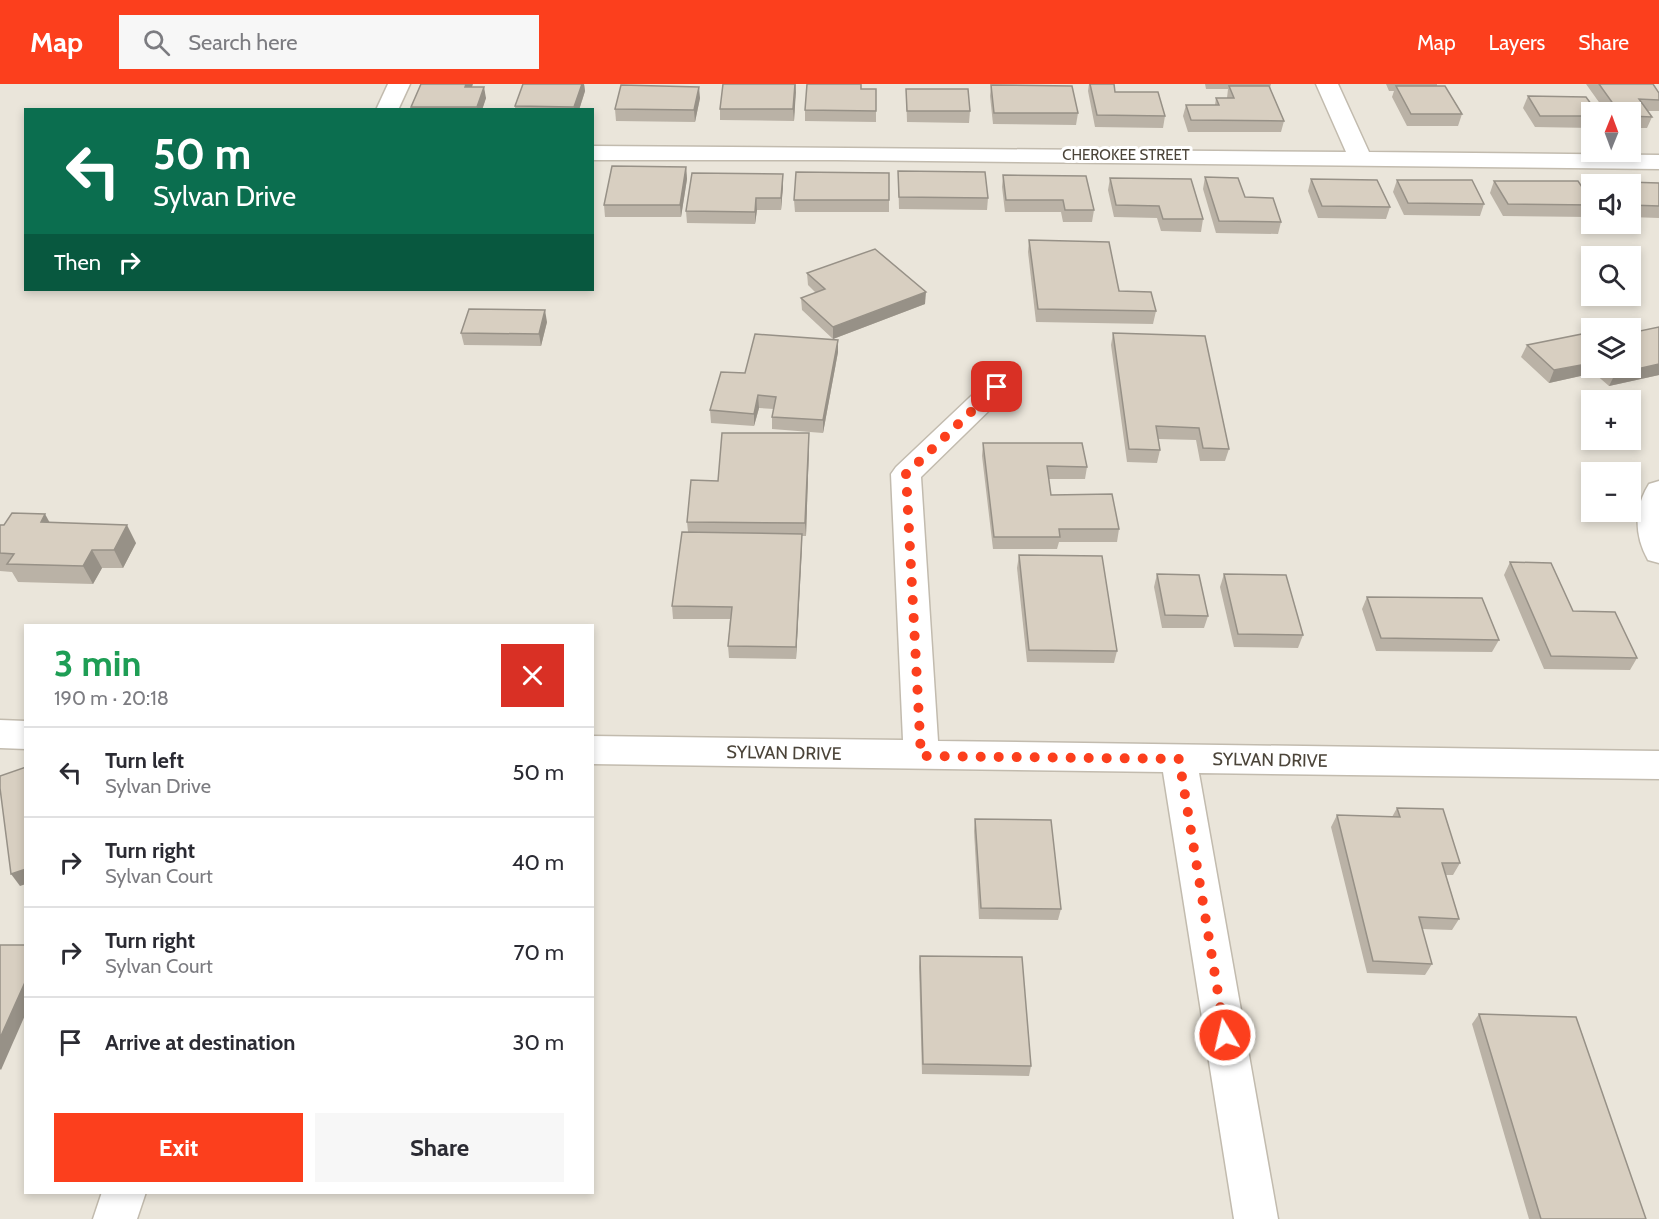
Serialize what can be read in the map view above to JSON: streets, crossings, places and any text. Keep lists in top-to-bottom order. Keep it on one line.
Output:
{"streets":{"street":["CHEROKEE STREET","SYLVAN DRIVE"]},"north":"top","page":{"header":"Map","search":"Search here","nav":["Map","Layers","Share"],"map_buttons":["+","−"],"turn":["50 m","Sylvan Drive"],"then":"Then","heading":["3 min","190 m · 20:18"],"list":[{"name":"Turn left","note":"Sylvan Drive","value":"50 m"},{"name":"Turn right","note":"Sylvan Court","value":"40 m"},{"name":"Turn right","note":"Sylvan Court","value":"70 m"},{"name":"Arrive at destination","value":"30 m"}],"buttons":["Exit","Share"]}}
